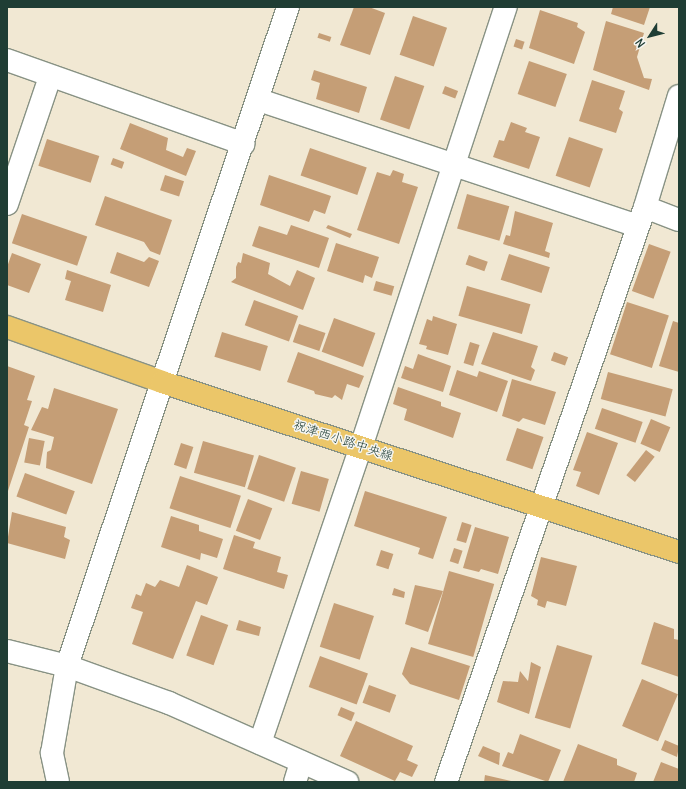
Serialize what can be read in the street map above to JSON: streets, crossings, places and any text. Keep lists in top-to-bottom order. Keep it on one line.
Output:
{"streets":{"main road":["祝津西小路中央線"]},"north":"bottom left"}
